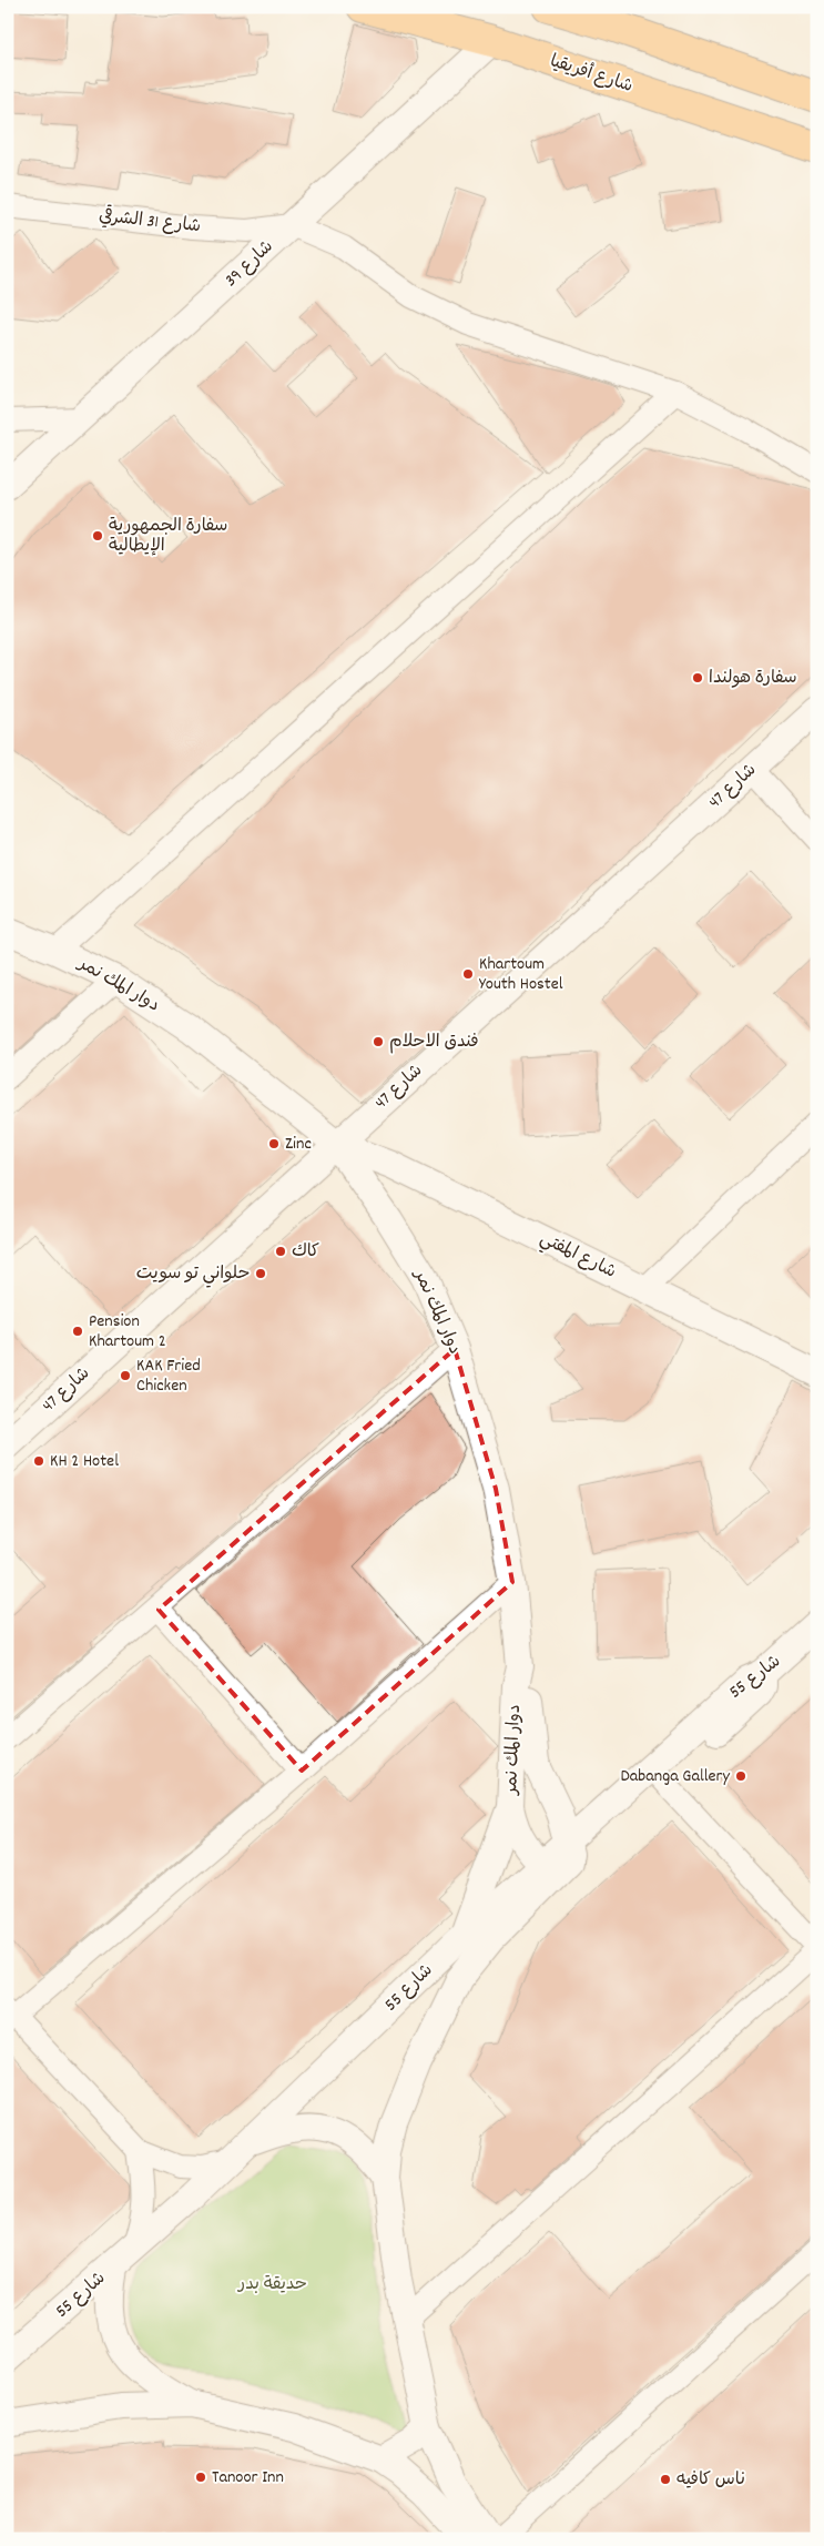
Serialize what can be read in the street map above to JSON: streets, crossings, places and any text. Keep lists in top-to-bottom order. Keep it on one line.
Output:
{"streets":{"highway":["شارع أفريقيا"],"street":["شارع 31 الشرقي","شارع 39","شارع 47","دوار المك نمر","شارع المفتي","شارع 55"]},"crossings":[["شارع أفريقيا","شارع 39"],["شارع 31 الشرقي","شارع 39"],["شارع 47","دوار المك نمر"],["شارع 47","شارع المفتي"],["دوار المك نمر","شارع المفتي"],["دوار المك نمر","شارع 55"]],"parks":["حديقة بدر"],"places":["سفارة الجمهورية الإيطالية","سفارة هولندا","Khartoum Youth Hostel","فندق الاحلام","Zinc","كاك","حلواني تو سويت","Pension Khartoum 2","KAK Fried Chicken","KH 2 Hotel","Dabanga Gallery","Tanoor Inn","ناس كافيه"]}
